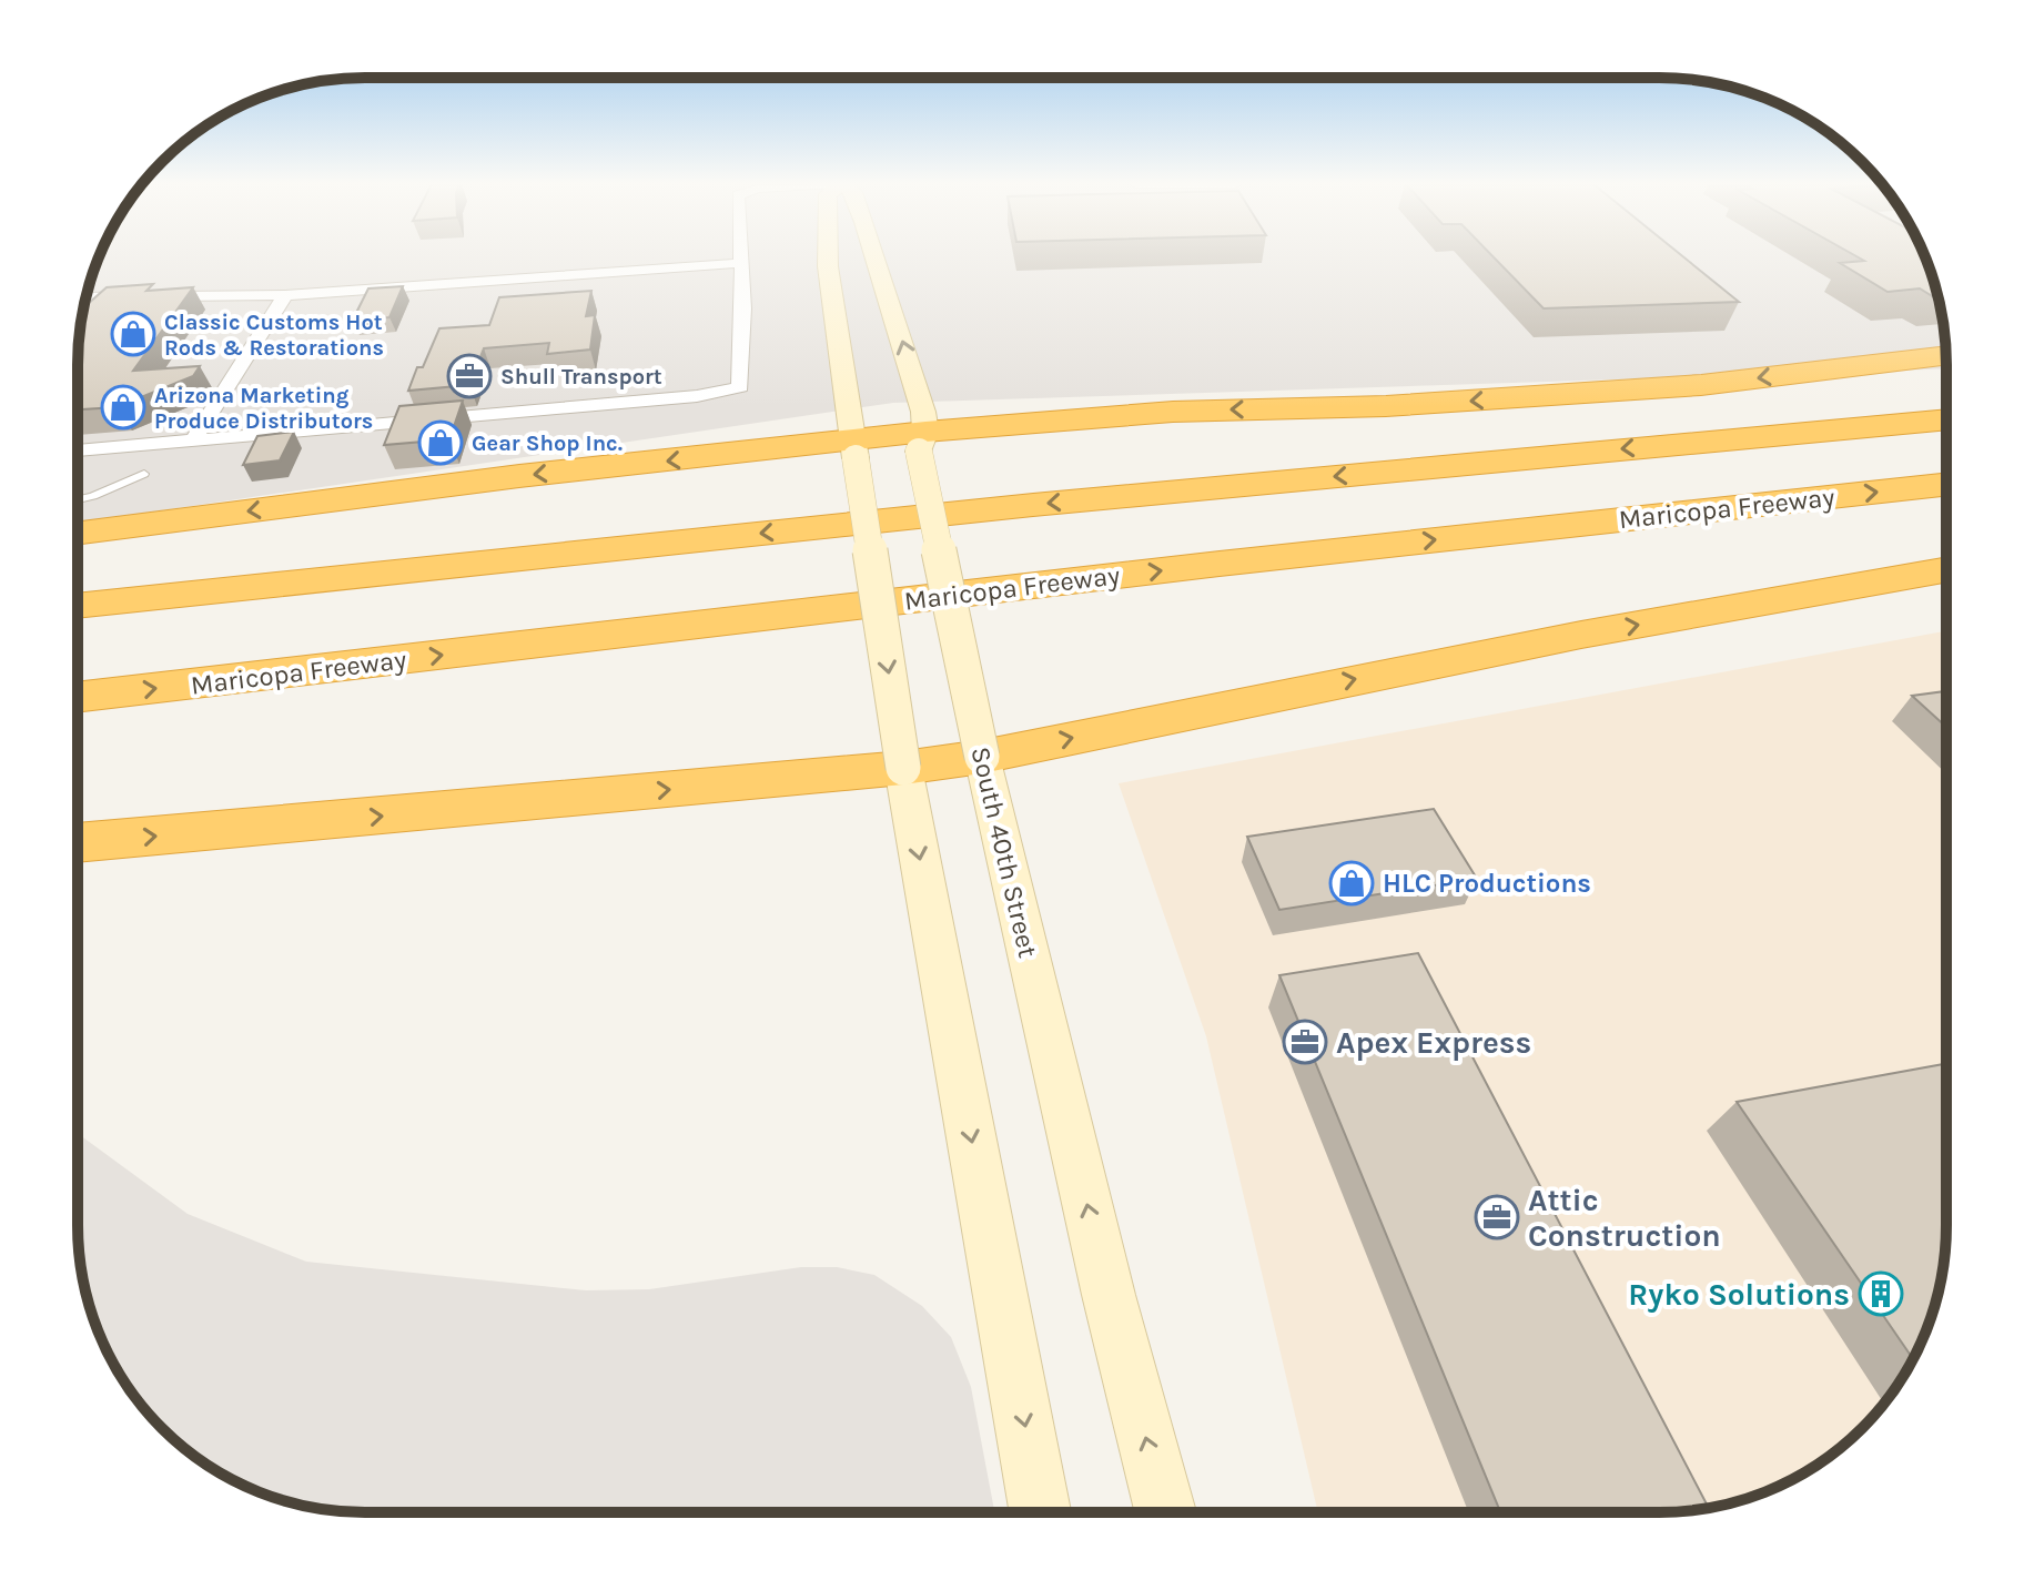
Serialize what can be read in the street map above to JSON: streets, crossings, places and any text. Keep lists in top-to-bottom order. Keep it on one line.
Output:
{"streets":{"highway":["Maricopa Freeway"],"main road":["South 40th Street"]},"places":{"shop":["Classic Customs Hot Rods & Restorations","Arizona Marketing Produce Distributors","Gear Shop Inc.","HLC Productions"],"office":["Shull Transport","Apex Express","Attic Construction"],"building":["Ryko Solutions"]}}
